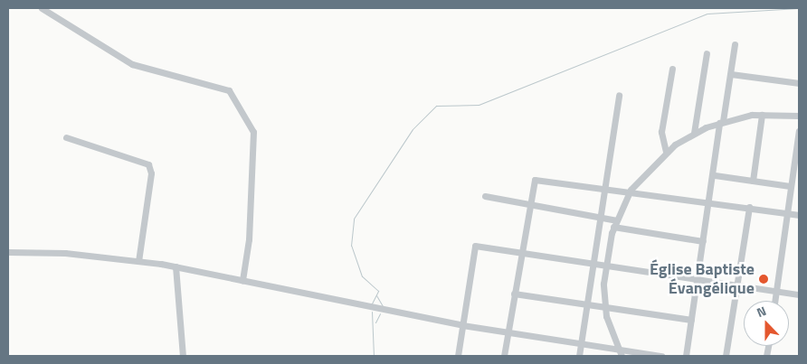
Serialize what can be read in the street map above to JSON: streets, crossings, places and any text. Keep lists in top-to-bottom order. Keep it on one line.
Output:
{"places":["Église Baptiste Évangélique"],"north":"top"}
